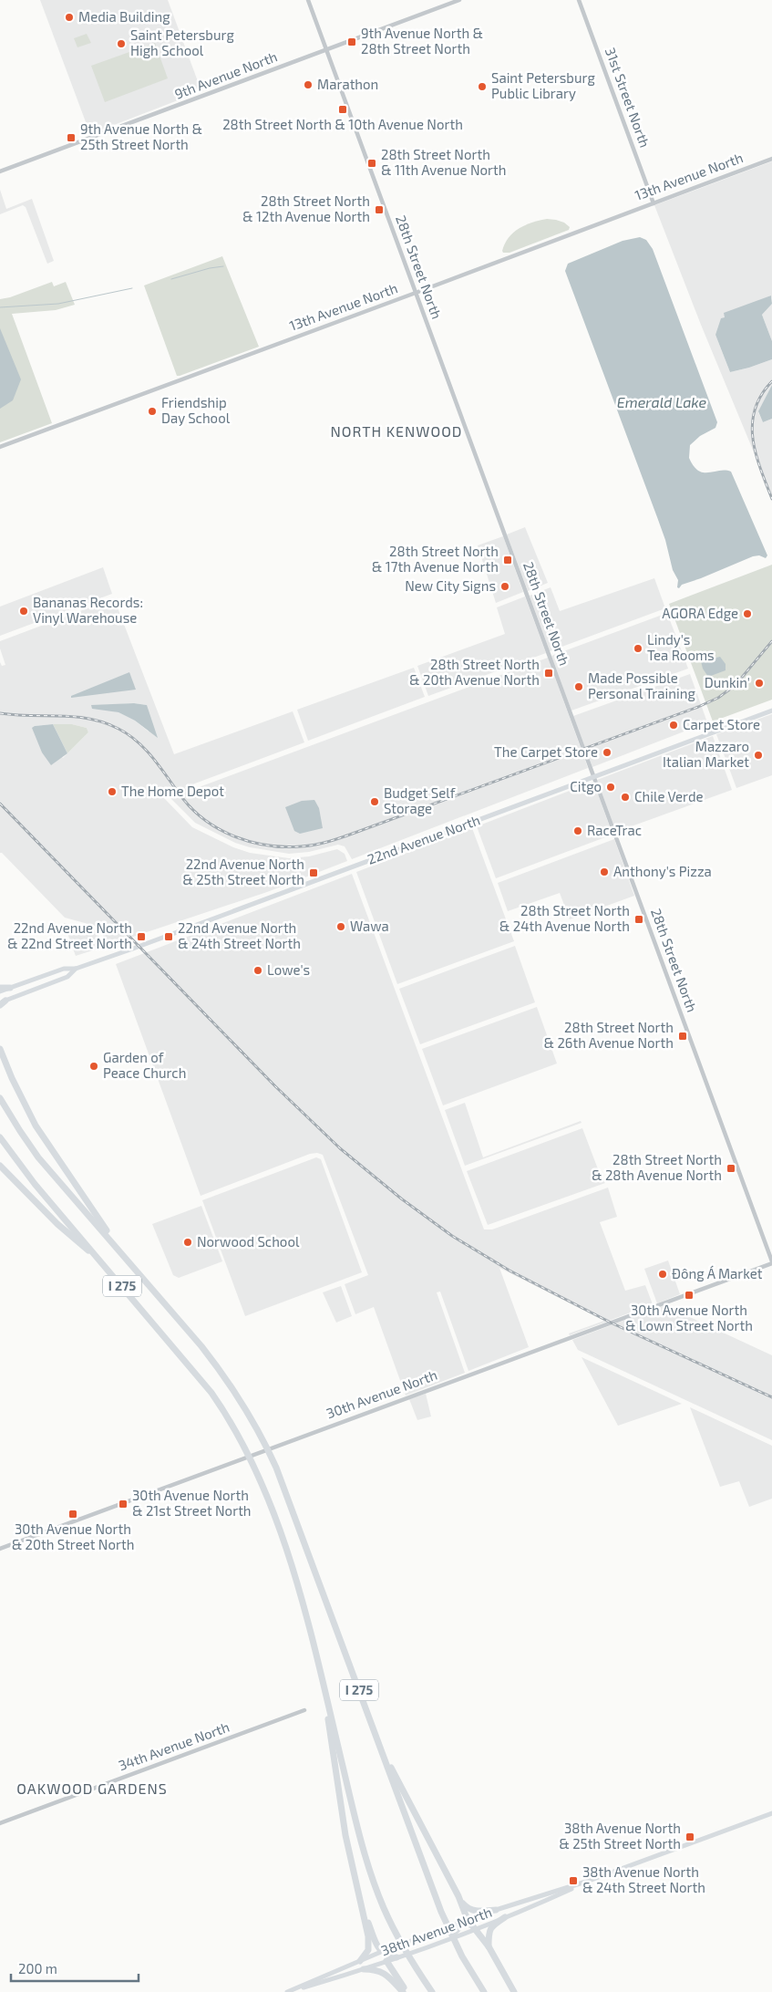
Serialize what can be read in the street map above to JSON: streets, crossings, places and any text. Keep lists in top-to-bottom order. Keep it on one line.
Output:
{"streets":{"highway":["I 275"],"main road":["22nd Avenue North","38th Avenue North"],"street":["9th Avenue North","31st Street North","13th Avenue North","28th Street North","30th Avenue North","34th Avenue North"]},"crossings":[["9th Avenue North","28th Street North"],["31st Street North","13th Avenue North"],["13th Avenue North","28th Street North"],["28th Street North","22nd Avenue North"],["28th Street North","30th Avenue North"]],"districts":["NORTH KENWOOD","OAKWOOD GARDENS"],"water":["Emerald Lake"],"places":{"other":["Media Building","Saint Petersburg High School","Marathon","Saint Petersburg Public Library","Friendship Day School","New City Signs","Bananas Records: Vinyl Warehouse","AGORA Edge","Lindy's Tea Rooms","Dunkin'","Made Possible Personal Training","Carpet Store","The Carpet Store","Mazzaro Italian Market","Citgo","The Home Depot","Chile Verde","Budget Self Storage","RaceTrac","Anthony's Pizza","Wawa","Lowe's","Garden of Peace Church","Norwood School","Đông Á Market"],"transit":["9th Avenue North & 28th Street North","28th Street North & 10th Avenue North","9th Avenue North & 25th Street North","28th Street North & 11th Avenue North","28th Street North & 12th Avenue North","28th Street North & 17th Avenue North","28th Street North & 20th Avenue North","22nd Avenue North & 25th Street North","28th Street North & 24th Avenue North","22nd Avenue North & 22nd Street North","22nd Avenue North & 24th Street North","28th Street North & 26th Avenue North","28th Street North & 28th Avenue North","30th Avenue North & Lown Street North","30th Avenue North & 21st Street North","30th Avenue North & 20th Street North","38th Avenue North & 25th Street North","38th Avenue North & 24th Street North"]},"scale_bar":"200 m"}
